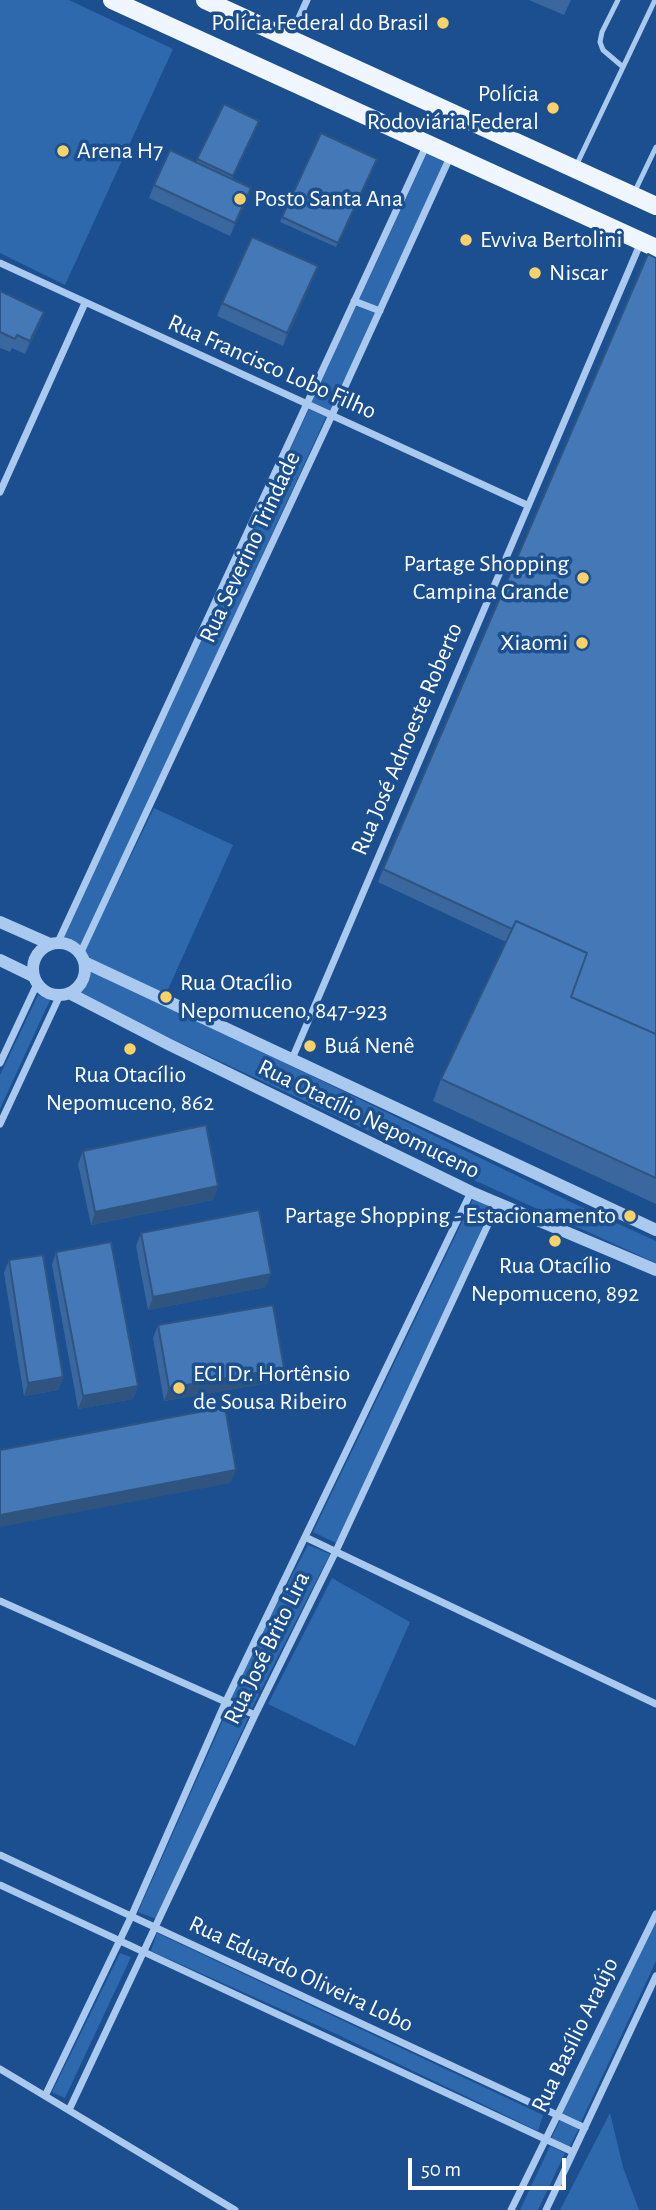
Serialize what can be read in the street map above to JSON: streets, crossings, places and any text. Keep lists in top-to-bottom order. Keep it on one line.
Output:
{"streets":{"street":["Rua Francisco Lobo Filho","Rua Severino Trindade","Rua José Adnoeste Roberto","Rua Otacílio Nepomuceno","Rua José Brito Lira","Rua Eduardo Oliveira Lobo","Rua Basílio Araújo"]},"crossings":[["Rua Francisco Lobo Filho","Rua Severino Trindade"],["Rua Francisco Lobo Filho","Rua José Adnoeste Roberto"],["Rua Severino Trindade","Rua Otacílio Nepomuceno"],["Rua José Adnoeste Roberto","Rua Otacílio Nepomuceno"],["Rua Otacílio Nepomuceno","Rua José Brito Lira"],["Rua José Brito Lira","Rua Eduardo Oliveira Lobo"],["Rua Eduardo Oliveira Lobo","Rua Basílio Araújo"]],"places":["Polícia Federal do Brasil","Polícia Rodoviária Federal","Arena H7","Posto Santa Ana","Evviva Bertolini","Niscar","Partage Shopping Campina Grande","Xiaomi","Rua Otacílio Nepomuceno, 847-923","Buá Nenê","Rua Otacílio Nepomuceno, 862","Partage Shopping - Estacionamento","Rua Otacílio Nepomuceno, 892","ECI Dr. Hortênsio de Sousa Ribeiro"],"scale_bar":"50 m"}
